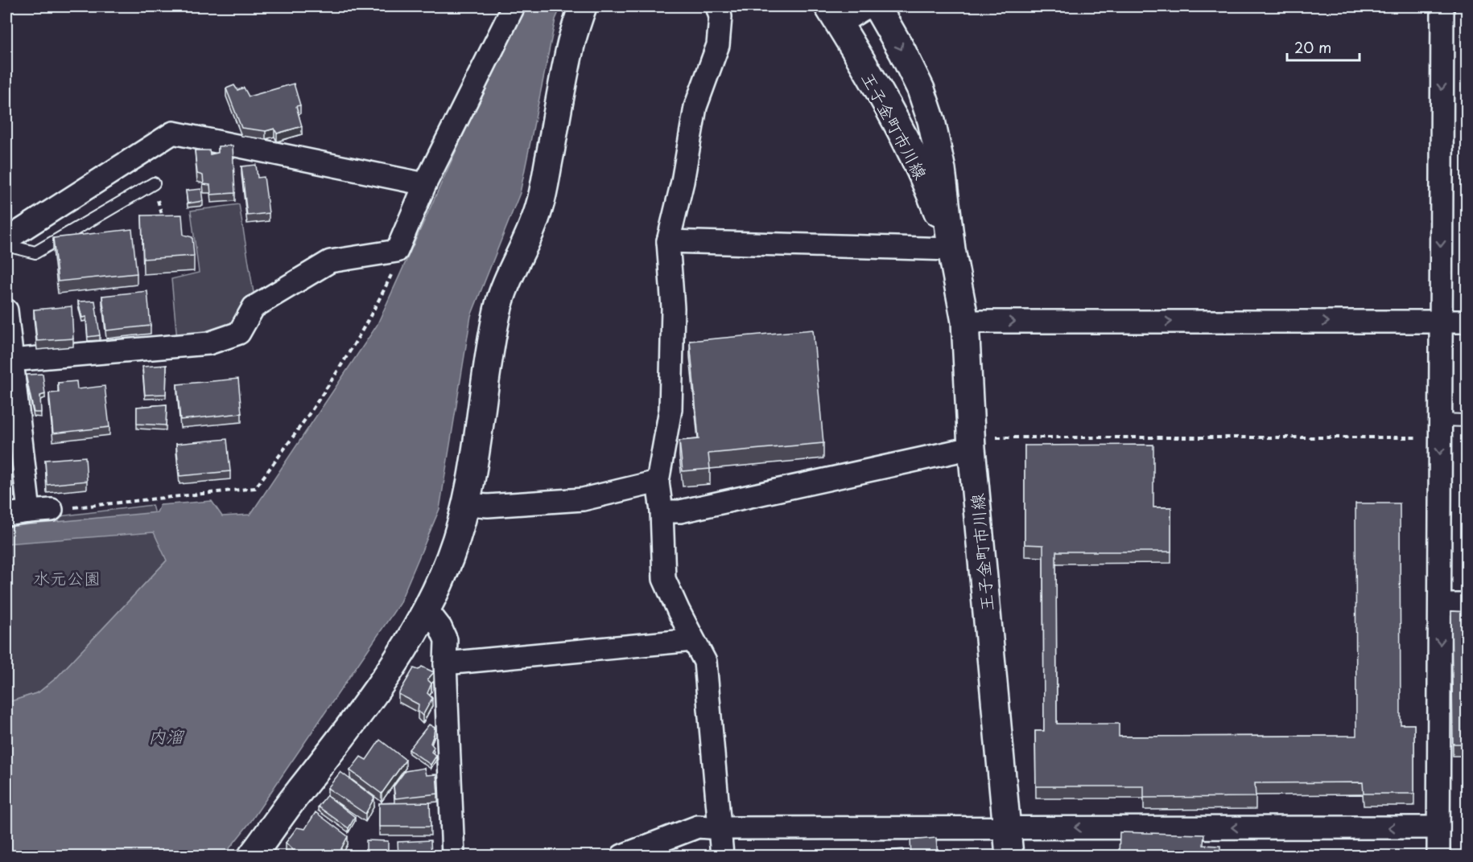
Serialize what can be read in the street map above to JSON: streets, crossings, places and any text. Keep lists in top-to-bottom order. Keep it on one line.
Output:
{"streets":{"main road":["王子金町市川線"]},"water":["内溜"],"parks":["水元公園"],"scale_bar":"20 m"}
